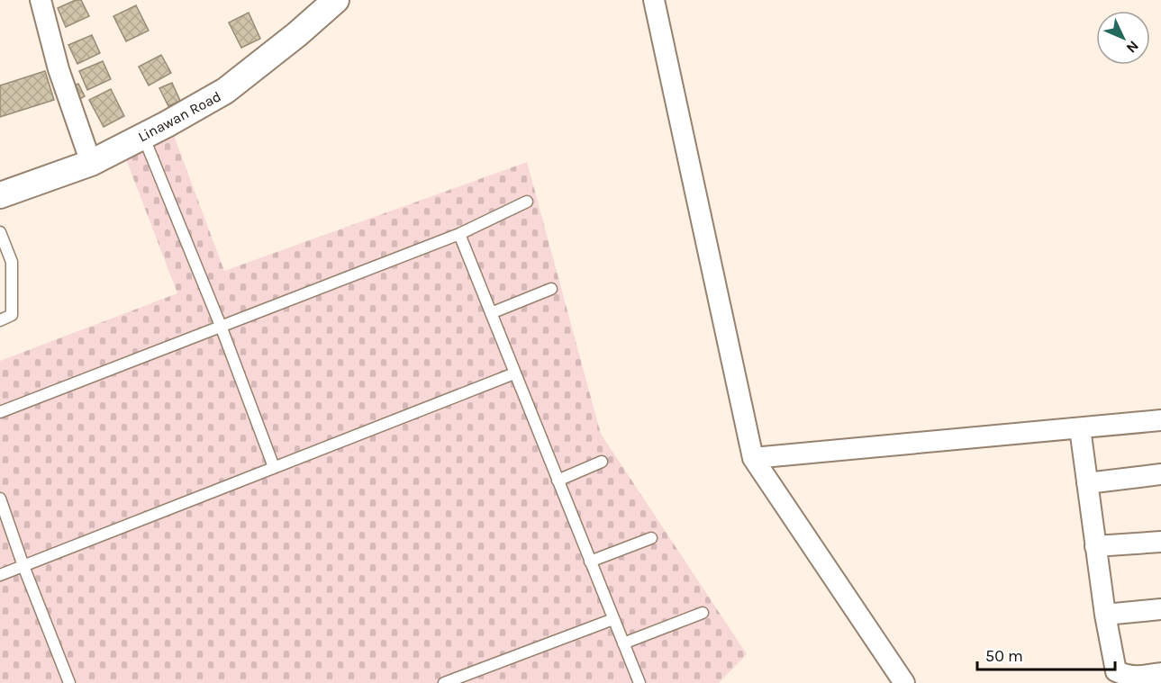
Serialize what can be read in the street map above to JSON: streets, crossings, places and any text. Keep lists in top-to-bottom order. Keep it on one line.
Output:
{"streets":{"street":["Linawan Road"]},"scale_bar":"50 m","north":"bottom right"}
